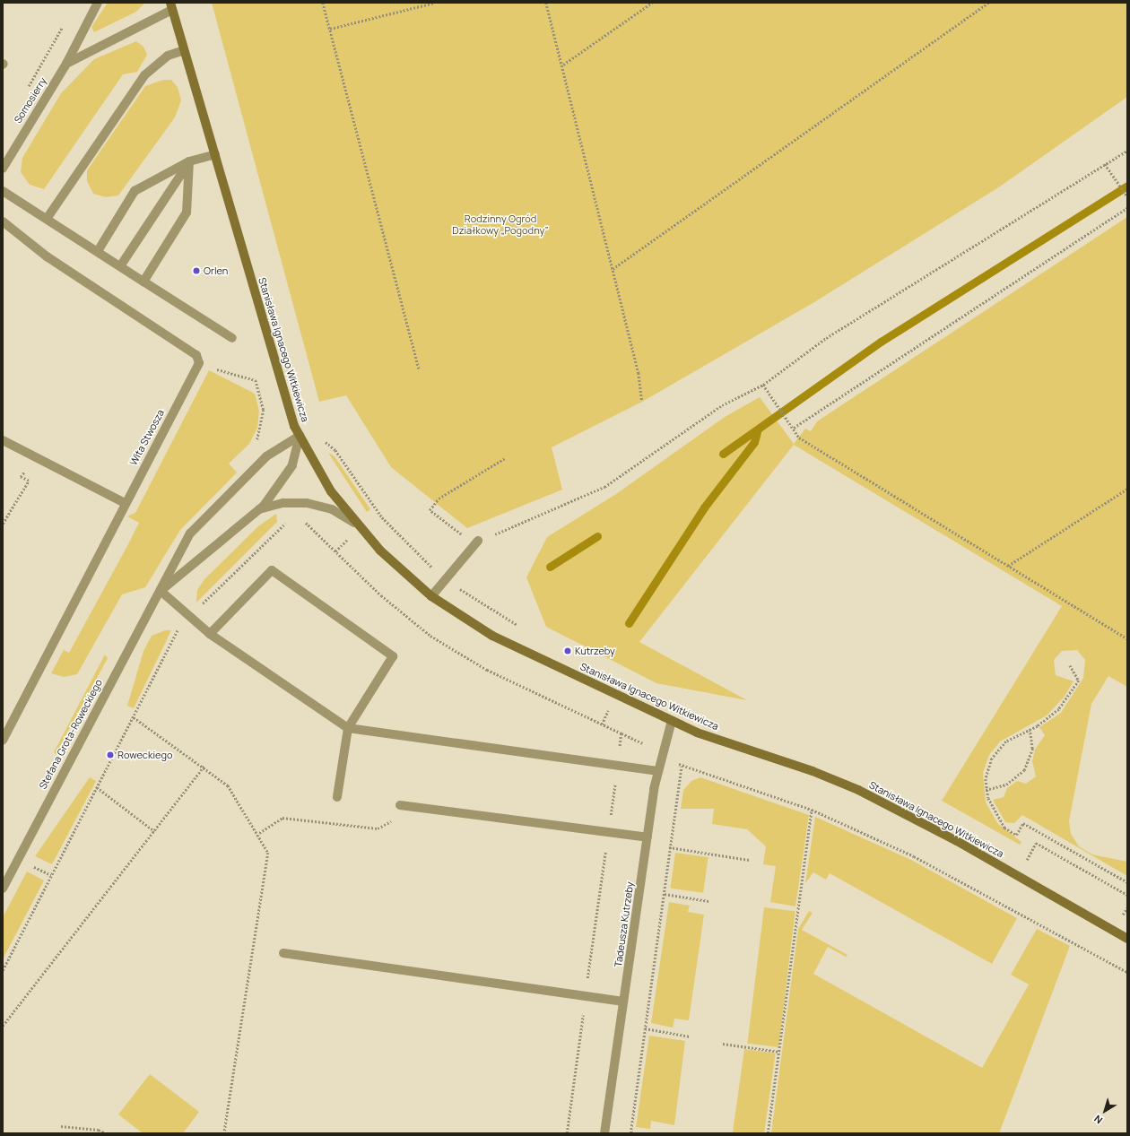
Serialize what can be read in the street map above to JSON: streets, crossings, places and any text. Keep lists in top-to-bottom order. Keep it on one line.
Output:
{"streets":{"street":["Somosierry","Stanisława Ignacego Witkiewicza","Wita Stwosza","Stefana Grota-Roweckiego","Tadeusza Kutrzeby"]},"crossings":[["Stanisława Ignacego Witkiewicza","Stefana Grota-Roweckiego"],["Stanisława Ignacego Witkiewicza","Tadeusza Kutrzeby"]],"parks":["Rodzinny Ogród Działkowy „Pogodny”"],"places":["Orlen","Kutrzeby","Roweckiego"],"north":"bottom left"}
